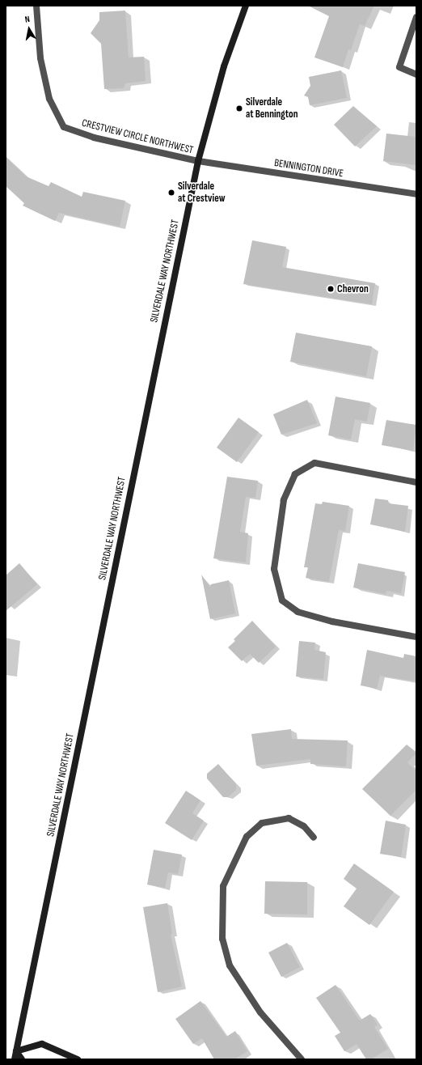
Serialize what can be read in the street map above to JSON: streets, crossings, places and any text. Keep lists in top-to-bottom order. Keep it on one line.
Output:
{"streets":{"main road":["SILVERDALE WAY NORTHWEST"],"street":["CRESTVIEW CIRCLE NORTHWEST","BENNINGTON DRIVE"]},"crossings":[["CRESTVIEW CIRCLE NORTHWEST","BENNINGTON DRIVE"],["CRESTVIEW CIRCLE NORTHWEST","SILVERDALE WAY NORTHWEST"],["BENNINGTON DRIVE","SILVERDALE WAY NORTHWEST"]],"places":["Silverdale at Bennington","Silverdale at Crestview","Chevron"],"north":"top"}
